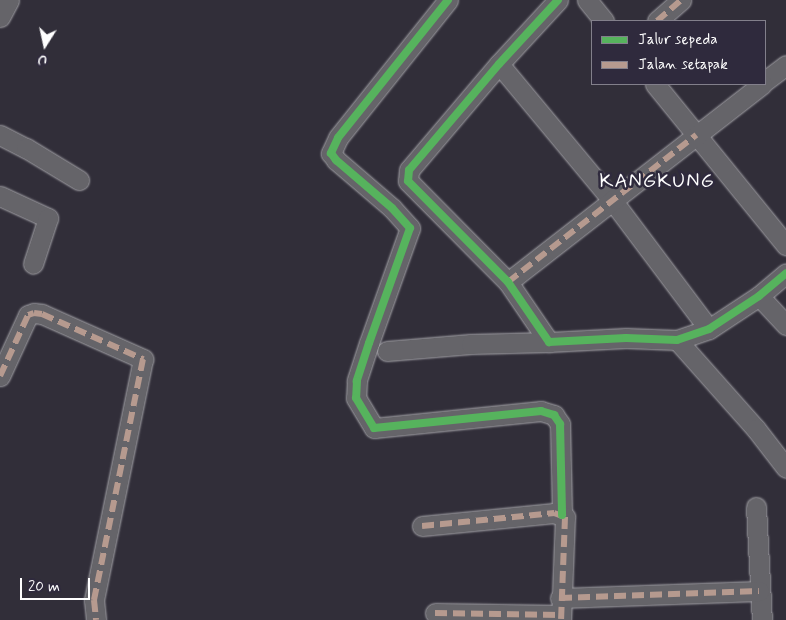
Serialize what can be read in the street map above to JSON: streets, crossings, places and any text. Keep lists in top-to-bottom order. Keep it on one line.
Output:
{"districts":["KANGKUNG"],"legend":["Jalur sepeda","Jalan setapak"],"scale_bar":"20 m","north":"bottom"}
